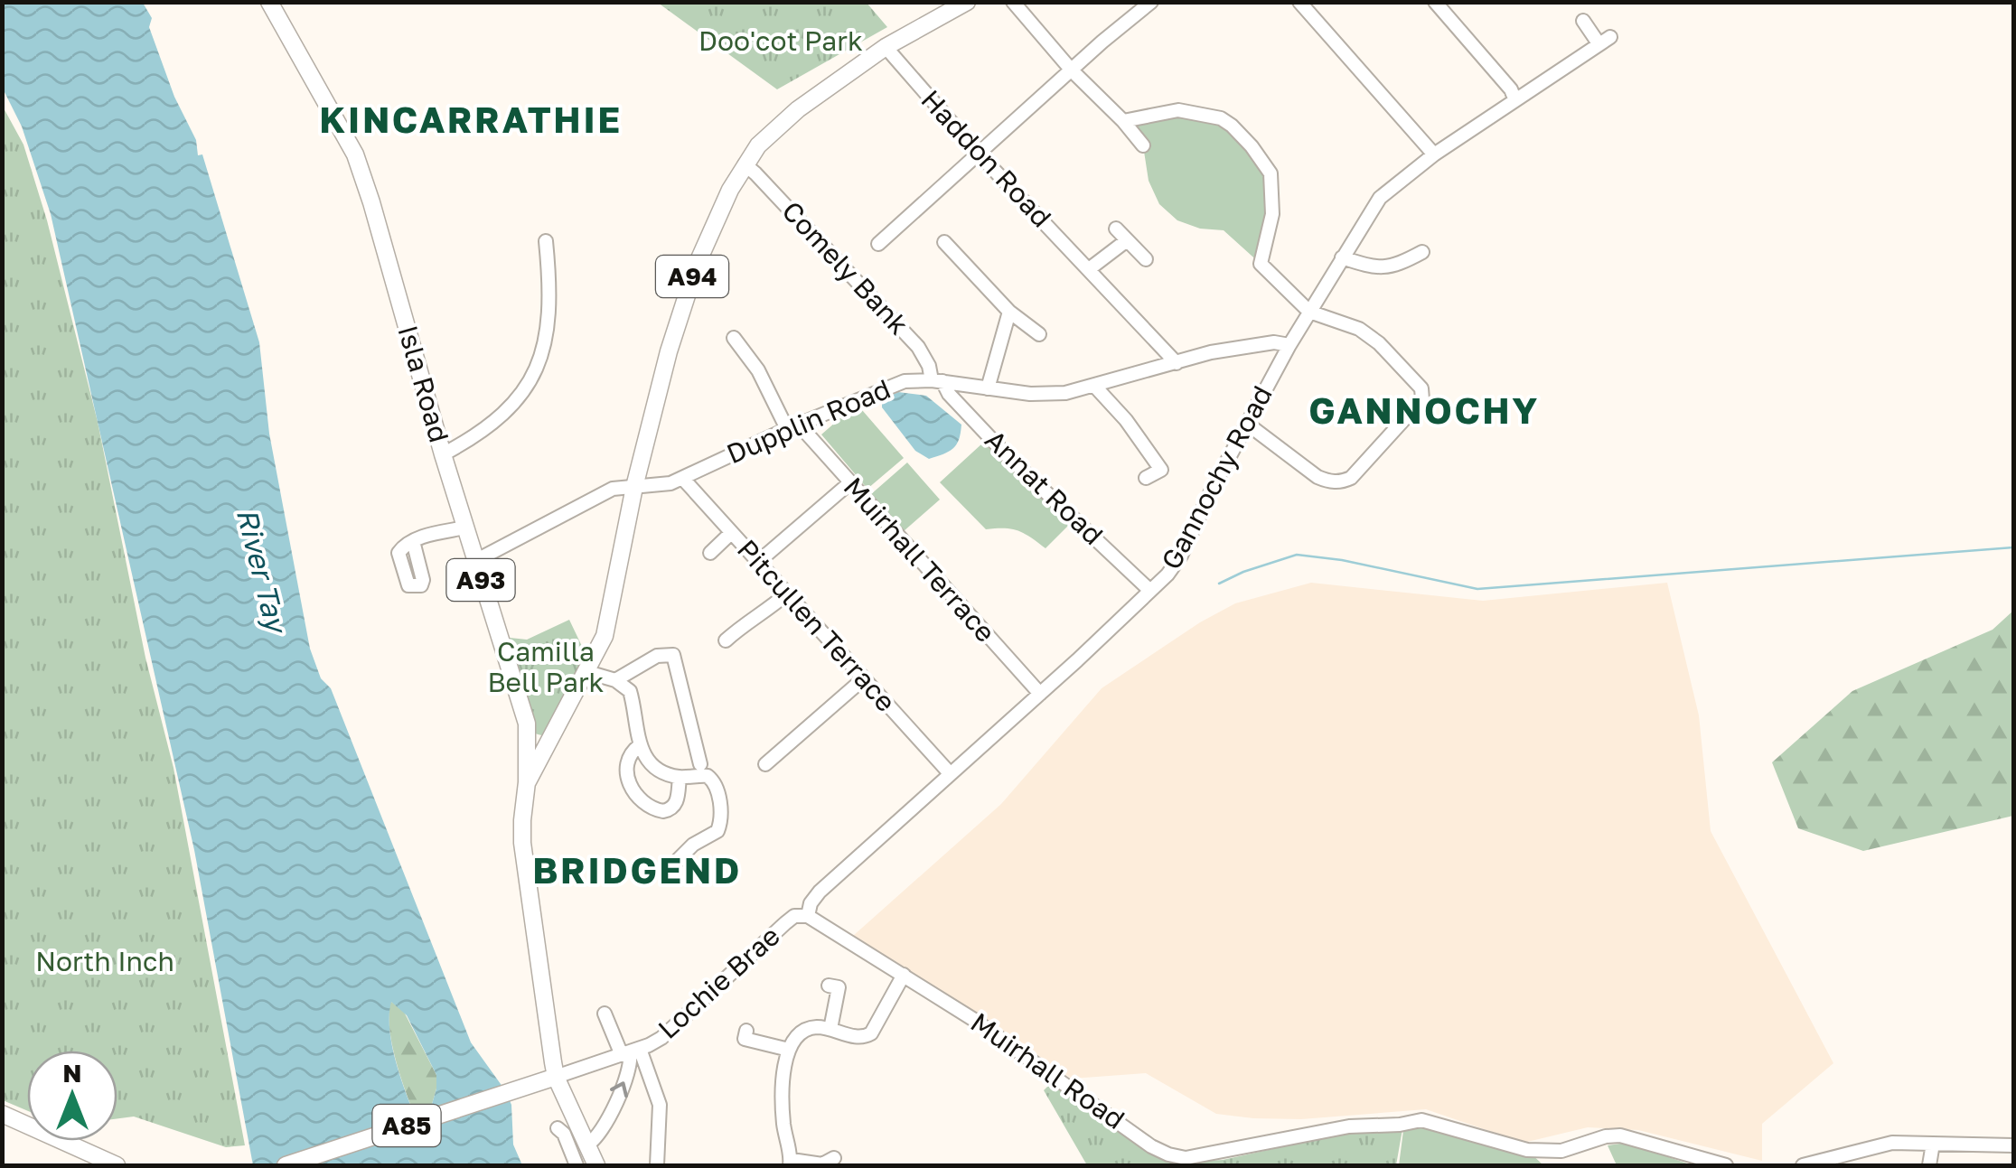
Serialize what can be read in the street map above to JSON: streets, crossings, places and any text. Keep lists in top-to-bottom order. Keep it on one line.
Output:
{"streets":{"main road":["A94","Isla Road","A93","A85"],"street":["Haddon Road","Comely Bank","Dupplin Road","Gannochy Road","Annat Road","Muirhall Terrace","Pitcullen Terrace","Lochie Brae","Muirhall Road"]},"crossings":[["Haddon Road","A94"],["Haddon Road","Dupplin Road"],["Comely Bank","A94"],["Comely Bank","Dupplin Road"],["Comely Bank","Annat Road"],["A94","Isla Road"],["A94","Dupplin Road"],["A94","A93"],["Isla Road","Dupplin Road"],["Isla Road","A93"],["Dupplin Road","Gannochy Road"],["Dupplin Road","Annat Road"],["Dupplin Road","Muirhall Terrace"],["Dupplin Road","Pitcullen Terrace"],["Gannochy Road","Annat Road"],["Gannochy Road","Muirhall Terrace"],["Gannochy Road","Pitcullen Terrace"],["Gannochy Road","Lochie Brae"],["Gannochy Road","Muirhall Road"],["A93","Lochie Brae"],["A93","A85"],["Lochie Brae","Muirhall Road"],["Lochie Brae","A85"]],"districts":["KINCARRATHIE","GANNOCHY","BRIDGEND"],"water":["River Tay"],"parks":["Doo'cot Park","Camilla Bell Park","North Inch"],"north":"top"}
